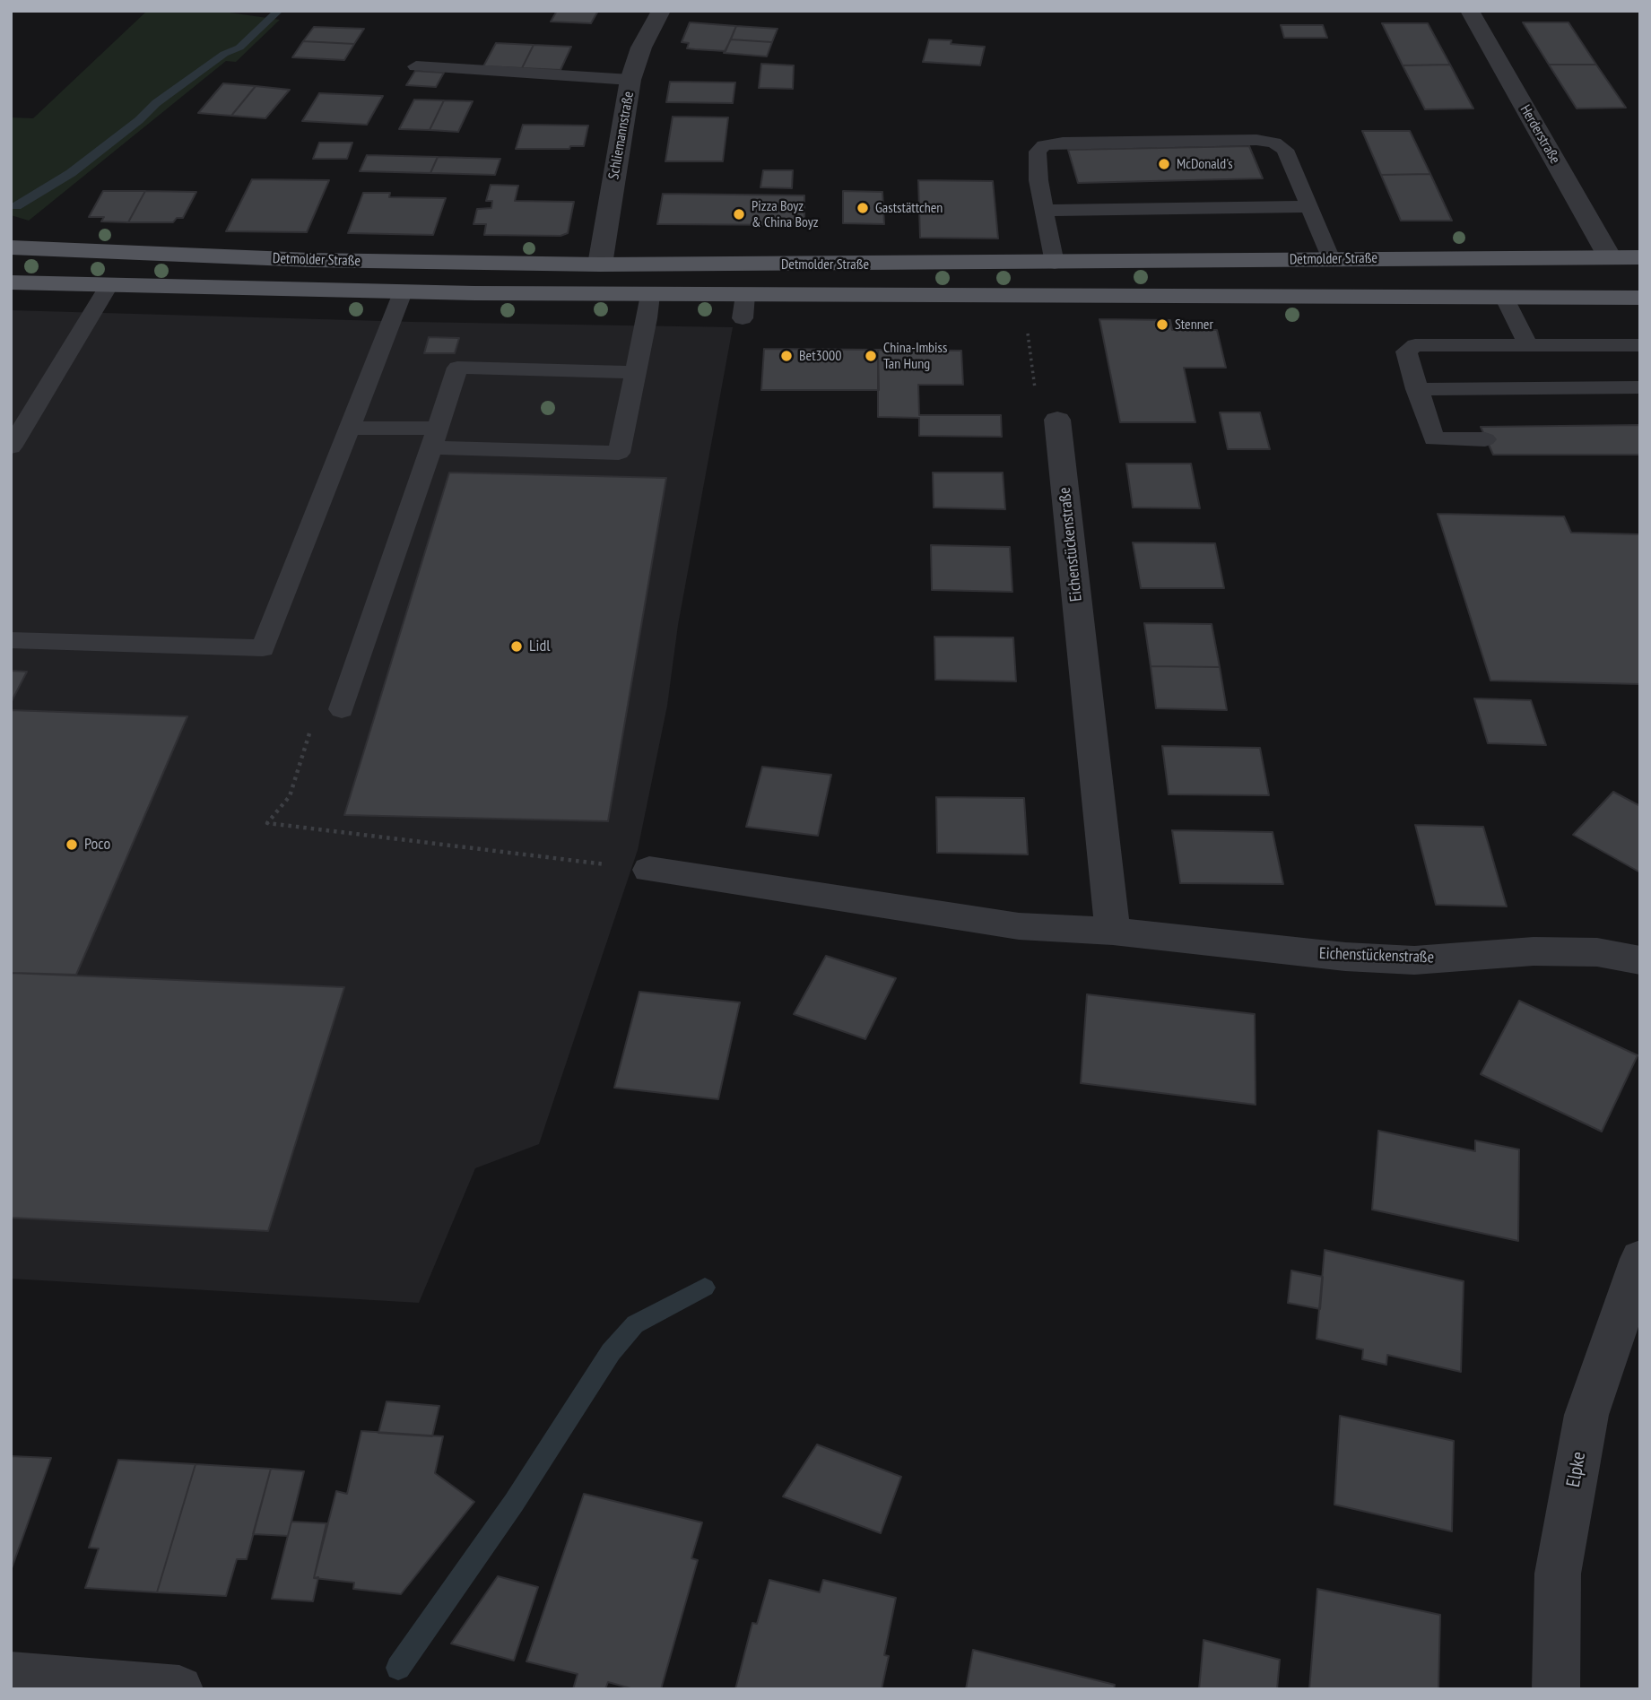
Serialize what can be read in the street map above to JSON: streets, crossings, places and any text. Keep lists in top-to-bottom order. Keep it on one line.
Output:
{"streets":{"main road":["Detmolder Straße"],"street":["Herderstraße","Schliemannstraße","Eichenstückenstraße","Elpke"]},"crossings":[["Herderstraße","Detmolder Straße"],["Schliemannstraße","Detmolder Straße"]],"places":["McDonald's","Gaststättchen","Pizza Boyz & China Boyz","Stenner","Bet3000","China-Imbiss Tan Hung","Lidl","Poco"]}
